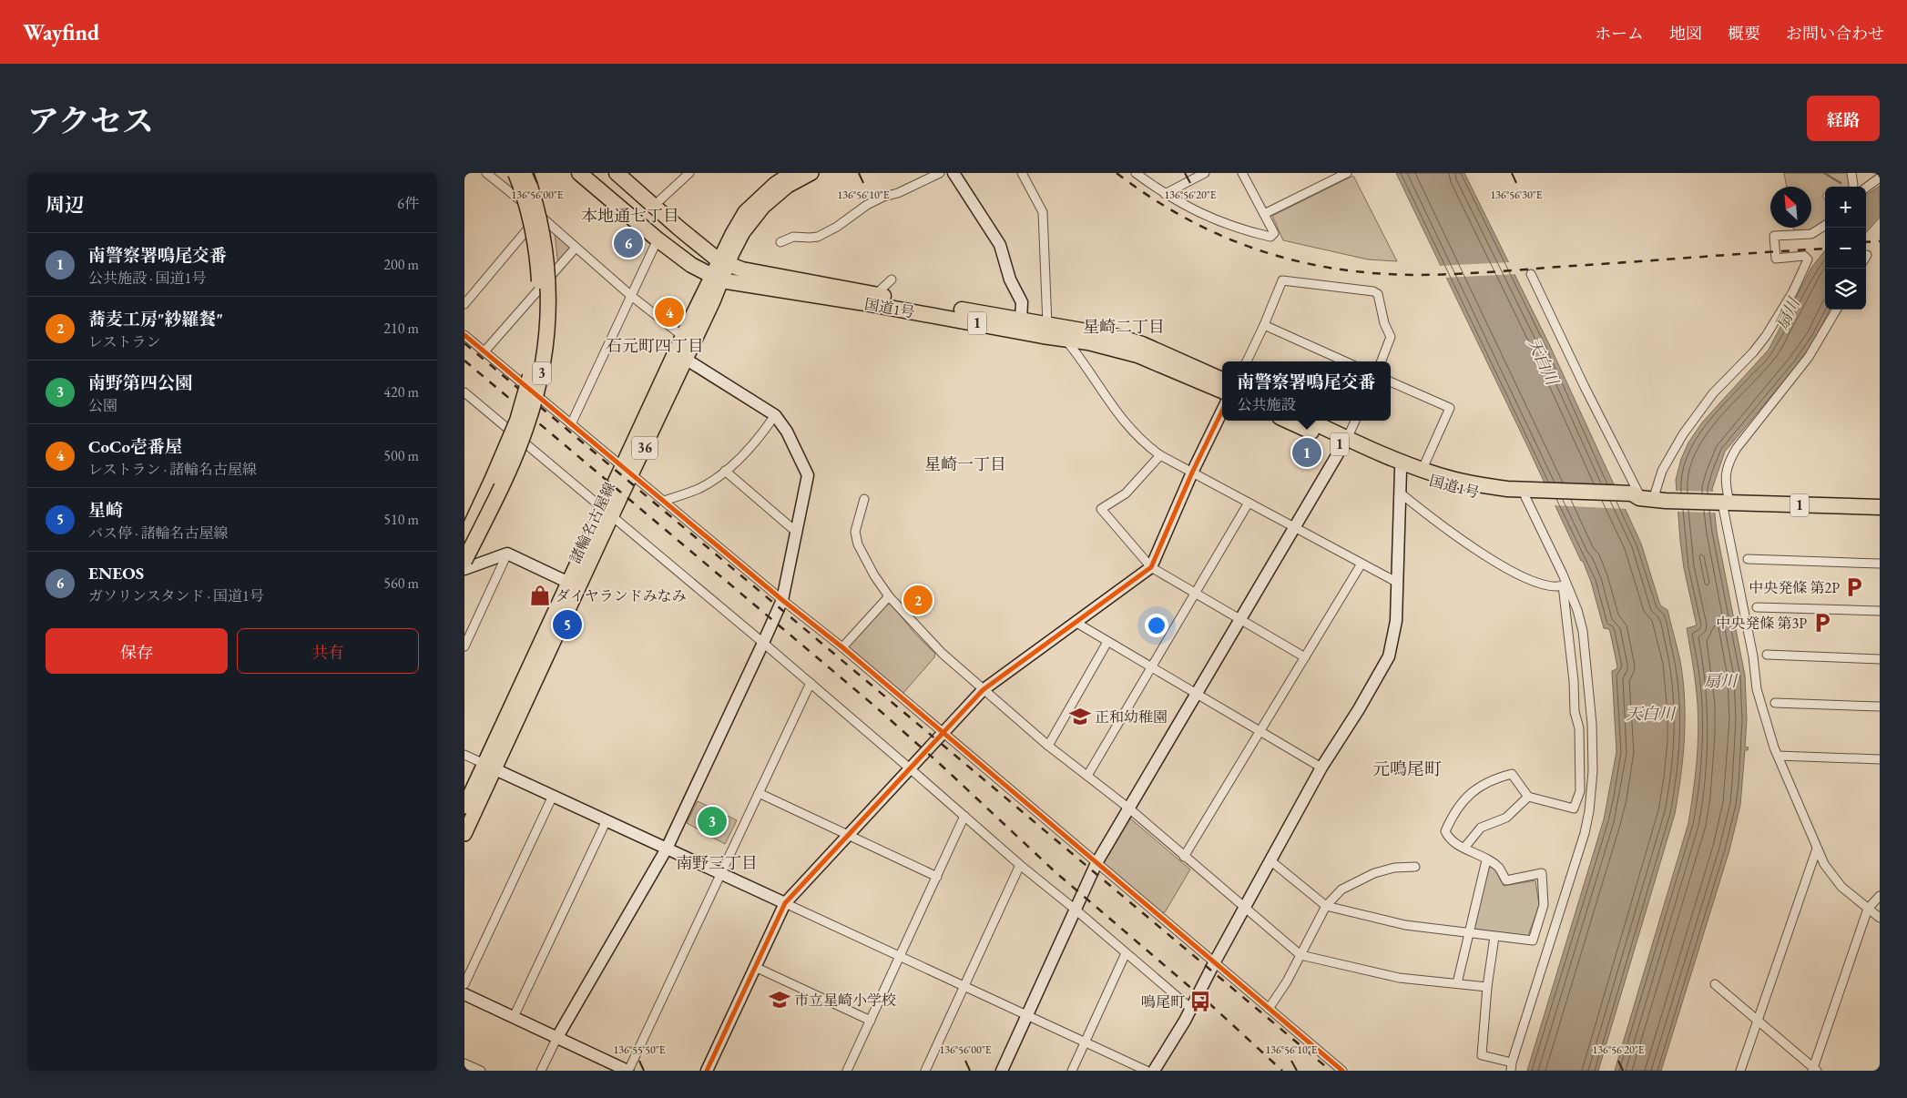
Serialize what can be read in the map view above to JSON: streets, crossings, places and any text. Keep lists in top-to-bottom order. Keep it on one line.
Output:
{"streets":{"highway":["国道1号","1","3"],"main road":["36","諸輪名古屋線"]},"crossings":[["国道1号","諸輪名古屋線"]],"districts":["本地通七丁目","星崎二丁目","石元町四丁目","星崎一丁目","元鳴尾町","南野三丁目"],"water":["扇川","天白川"],"places":{"parking":["中央発條 第2P","中央発條 第3P"],"shop":["ダイヤランドみなみ"],"school or university":["正和幼稚園","市立星崎小学校"],"bus stop":["鳴尾町"]},"north":"top left","page":{"header":"Wayfind","nav":["ホーム","地図","概要","お問い合わせ"],"title":"アクセス","buttons":["経路",["保存","共有"]],"heading":["周辺","6件"],"map_buttons":["+","−"],"pins":["6","4","1","2","5","3"],"list":[{"mark":"1","name":"南警察署鳴尾交番","note":"公共施設 · 国道1号","value":"200 m"},{"mark":"2","name":"蕎麦工房\"紗羅餐\"","note":"レストラン","value":"210 m"},{"mark":"3","name":"南野第四公園","note":"公園","value":"420 m"},{"mark":"4","name":"CoCo壱番屋","note":"レストラン · 諸輪名古屋線","value":"500 m"},{"mark":"5","name":"星崎","note":"バス停 · 諸輪名古屋線","value":"510 m"},{"mark":"6","name":"ENEOS","note":"ガソリンスタンド · 国道1号","value":"560 m"}],"popup":["南警察署鳴尾交番","公共施設"]},"coordinates":["136°56'00\"E","136°56'10\"E","136°56'20\"E","136°56'30\"E","136°55'50\"E"]}
